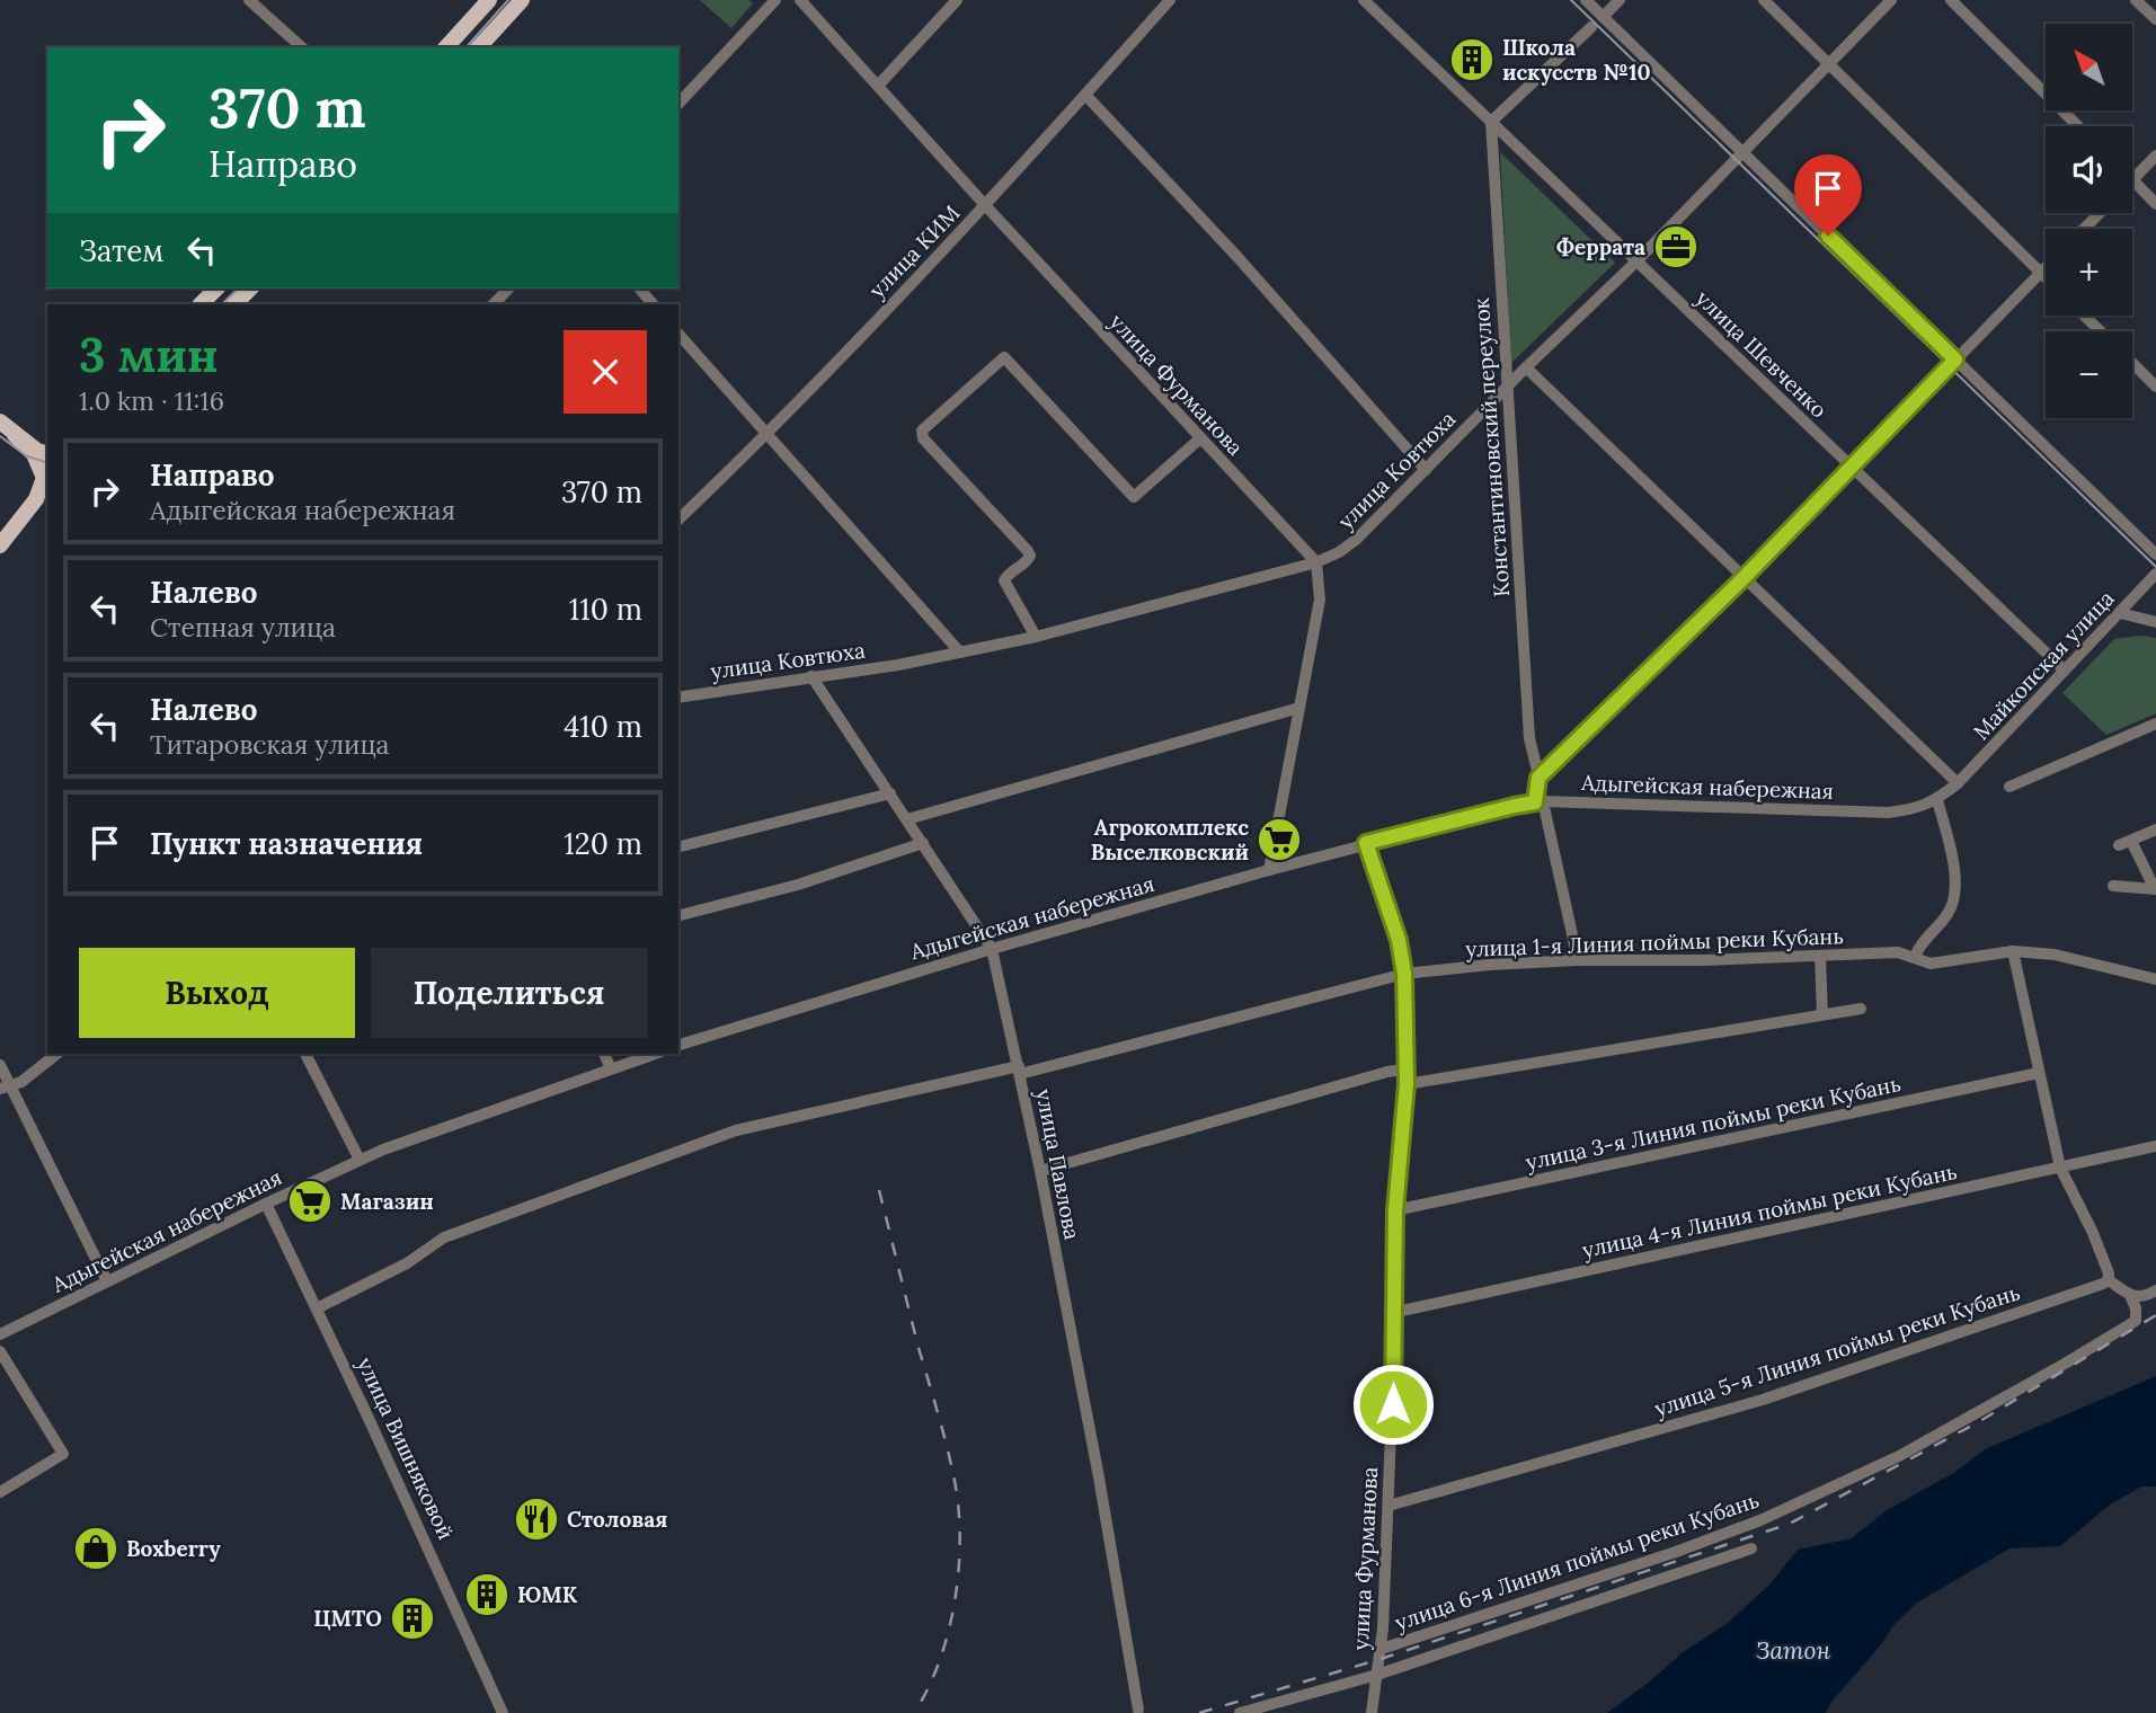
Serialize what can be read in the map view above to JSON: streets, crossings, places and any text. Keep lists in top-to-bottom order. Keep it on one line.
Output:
{"streets":{"street":["улица КИМ","улица Шевченко","улица Фурманова","Константиновский переулок","улица Ковтюха","Майкопская улица","Адыгейская набережная","улица 1-я Линия поймы реки Кубань","улица 3-я Линия поймы реки Кубань","улица Павлова","улица 4-я Линия поймы реки Кубань","улица 5-я Линия поймы реки Кубань","улица Вишняковой","улица 6-я Линия поймы реки Кубань"]},"crossings":[["улица КИМ","улица Фурманова"],["улица Шевченко","Константиновский переулок"],["улица Шевченко","улица Ковтюха"],["улица Шевченко","Майкопская улица"],["улица Фурманова","улица Ковтюха"],["улица Фурманова","Адыгейская набережная"],["улица Фурманова","улица 1-я Линия поймы реки Кубань"],["улица Фурманова","улица 3-я Линия поймы реки Кубань"],["улица Фурманова","улица 4-я Линия поймы реки Кубань"],["улица Фурманова","улица 5-я Линия поймы реки Кубань"],["улица Фурманова","улица 6-я Линия поймы реки Кубань"],["Константиновский переулок","улица Ковтюха"],["улица Ковтюха","улица Павлова"],["Майкопская улица","Адыгейская набережная"],["Адыгейская набережная","улица Павлова"],["Адыгейская набережная","улица Вишняковой"],["улица 1-я Линия поймы реки Кубань","улица Павлова"],["улица 1-я Линия поймы реки Кубань","улица Вишняковой"]],"water":["Затон"],"places":{"building":["Школа искусств №10","ЮМК","ЦМТО"],"office":["Феррата"],"supermarket":["Агрокомплекс Выселковский","Магазин"],"restaurant":["Столовая"],"shop":["Boxberry"]},"north":"top left","page":{"map_buttons":["+","−"],"turn":["370 m","Направо"],"then":"Затем","heading":["3 мин","1.0 km · 11:16"],"list":[{"name":"Направо","note":"Адыгейская набережная","value":"370 m"},{"name":"Налево","note":"Степная улица","value":"110 m"},{"name":"Налево","note":"Титаровская улица","value":"410 m"},{"name":"Пункт назначения","value":"120 m"}],"buttons":["Выход","Поделиться"]}}
